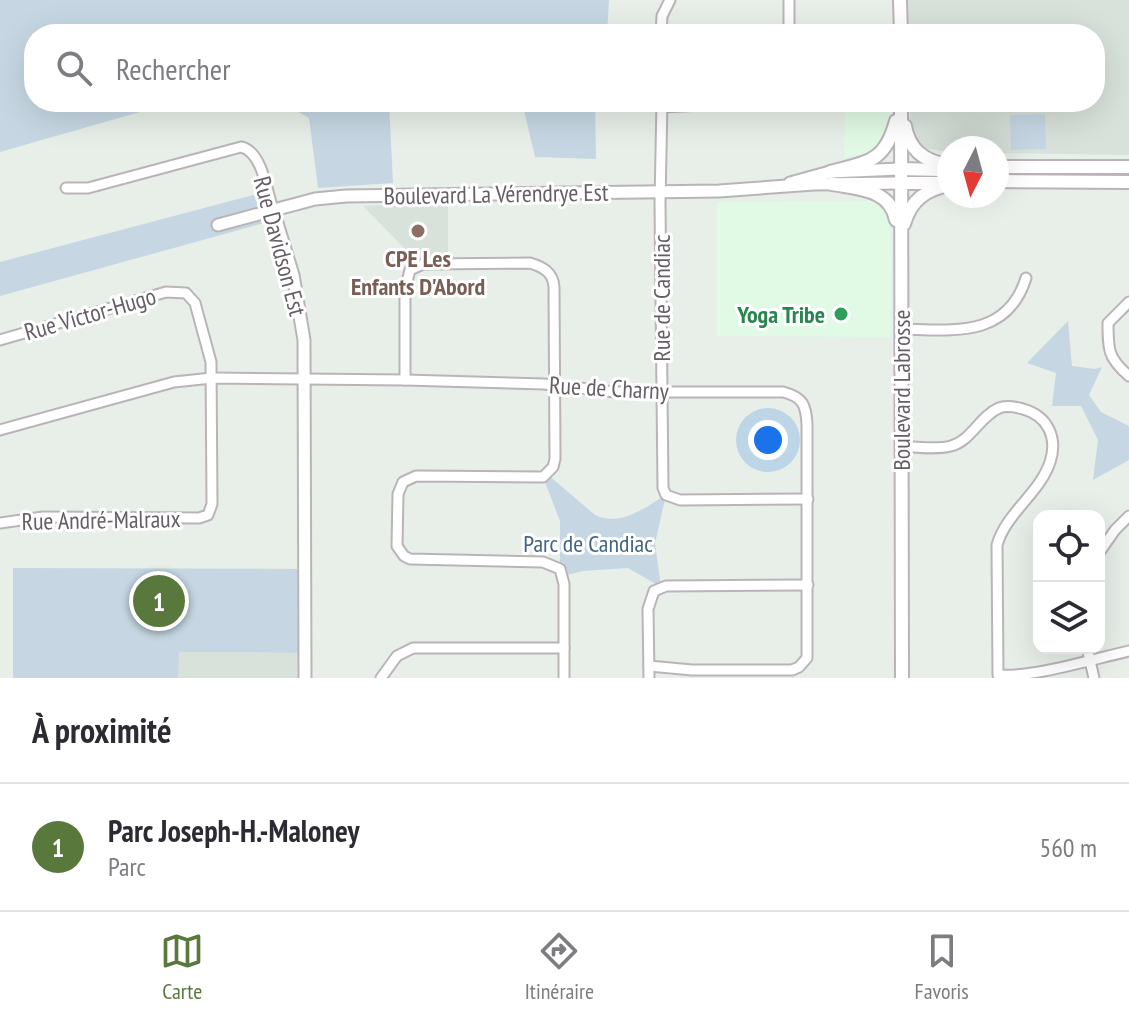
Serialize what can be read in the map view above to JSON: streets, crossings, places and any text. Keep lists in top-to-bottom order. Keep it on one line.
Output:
{"streets":{"main road":["Boulevard La Vérendrye Est","Boulevard Labrosse"],"street":["Rue Davidson Est","Rue de Candiac","Rue Victor-Hugo","Rue de Charny","Rue André-Malraux"]},"crossings":[["Boulevard La Vérendrye Est","Rue Davidson Est"],["Boulevard La Vérendrye Est","Rue de Candiac"],["Boulevard La Vérendrye Est","Boulevard Labrosse"],["Rue Davidson Est","Rue de Charny"],["Rue de Candiac","Rue de Charny"],["Rue Victor-Hugo","Rue de Charny"],["Rue Victor-Hugo","Rue André-Malraux"],["Rue de Charny","Rue André-Malraux"]],"parks":["Parc de Candiac"],"places":["CPE Les Enfants D'Abord","Yoga Tribe"],"north":"bottom","page":{"search":"Rechercher","pins":"1","heading":"À proximité","list":[{"mark":"1","name":"Parc Joseph-H.-Maloney","note":"Parc","value":"560 m"}],"nav":["Carte","Itinéraire","Favoris"]}}
